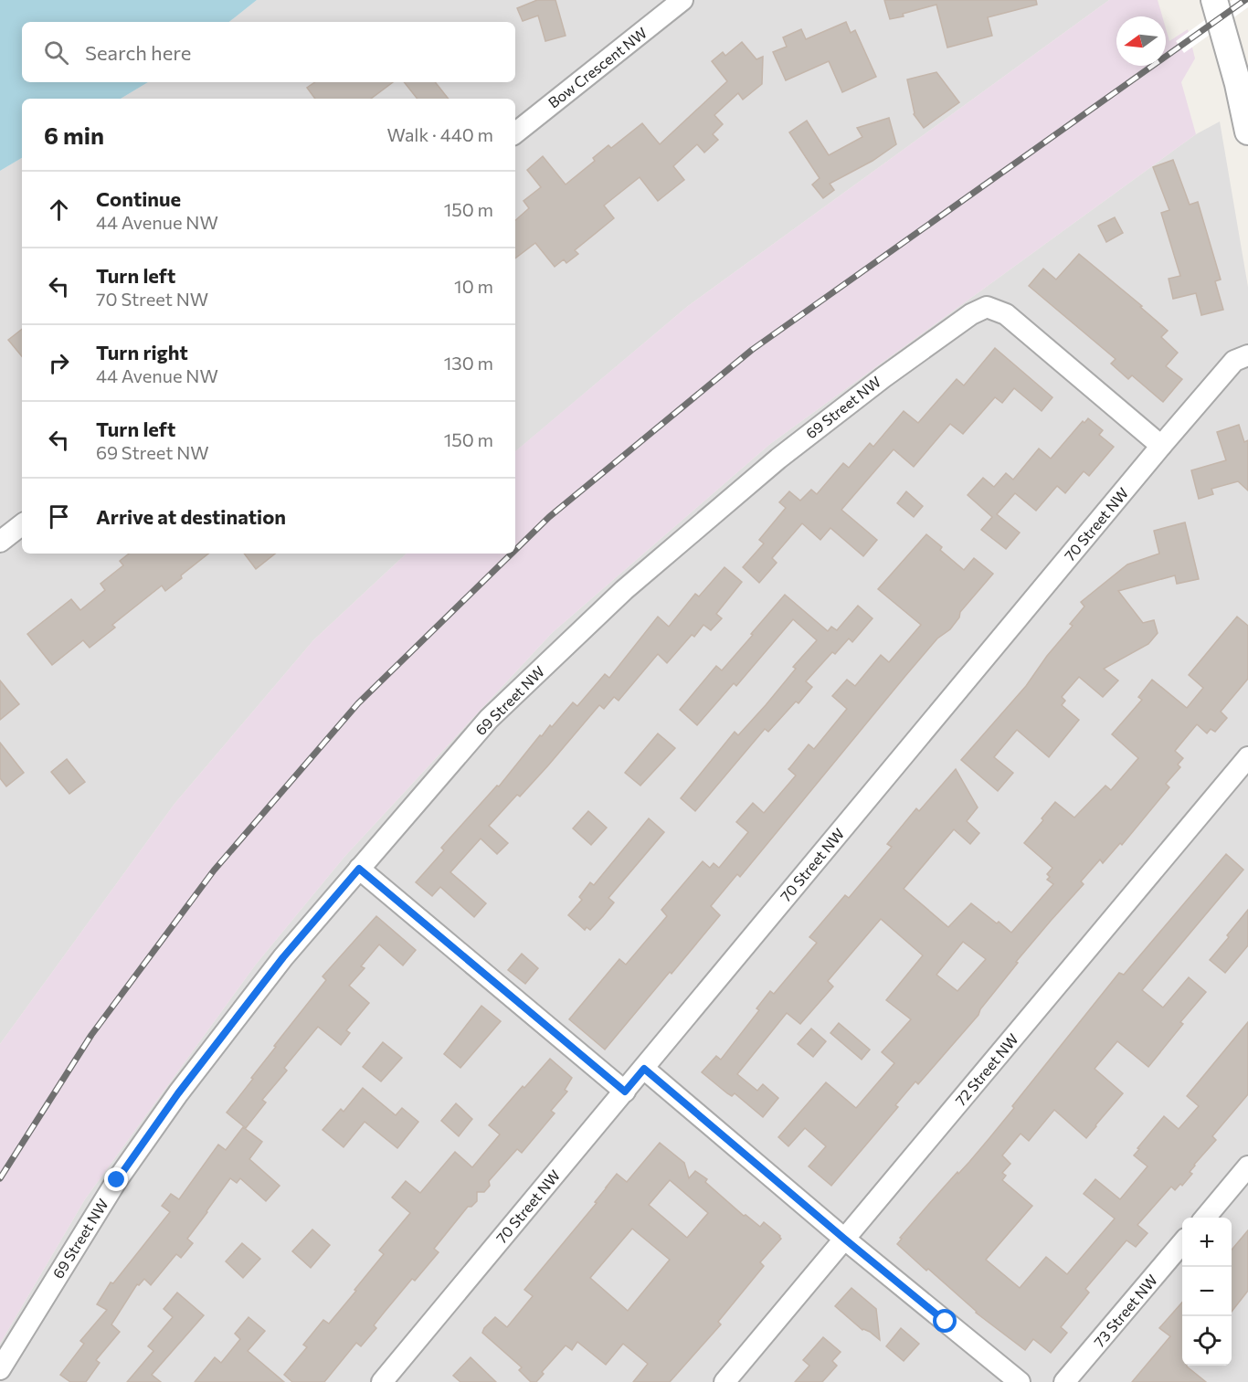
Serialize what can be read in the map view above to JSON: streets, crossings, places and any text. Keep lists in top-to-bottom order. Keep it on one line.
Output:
{"streets":{"street":["Bow Crescent NW","69 Street NW","70 Street NW","72 Street NW","73 Street NW"]},"crossings":[["69 Street NW","70 Street NW"]],"north":"left","page":{"search":"Search here","heading":["6 min","Walk · 440 m"],"list":[["Continue","44 Avenue NW","150 m"],["Turn left","70 Street NW","10 m"],["Turn right","44 Avenue NW","130 m"],["Turn left","69 Street NW","150 m"],"Arrive at destination"],"map_buttons":["+","−"]}}
